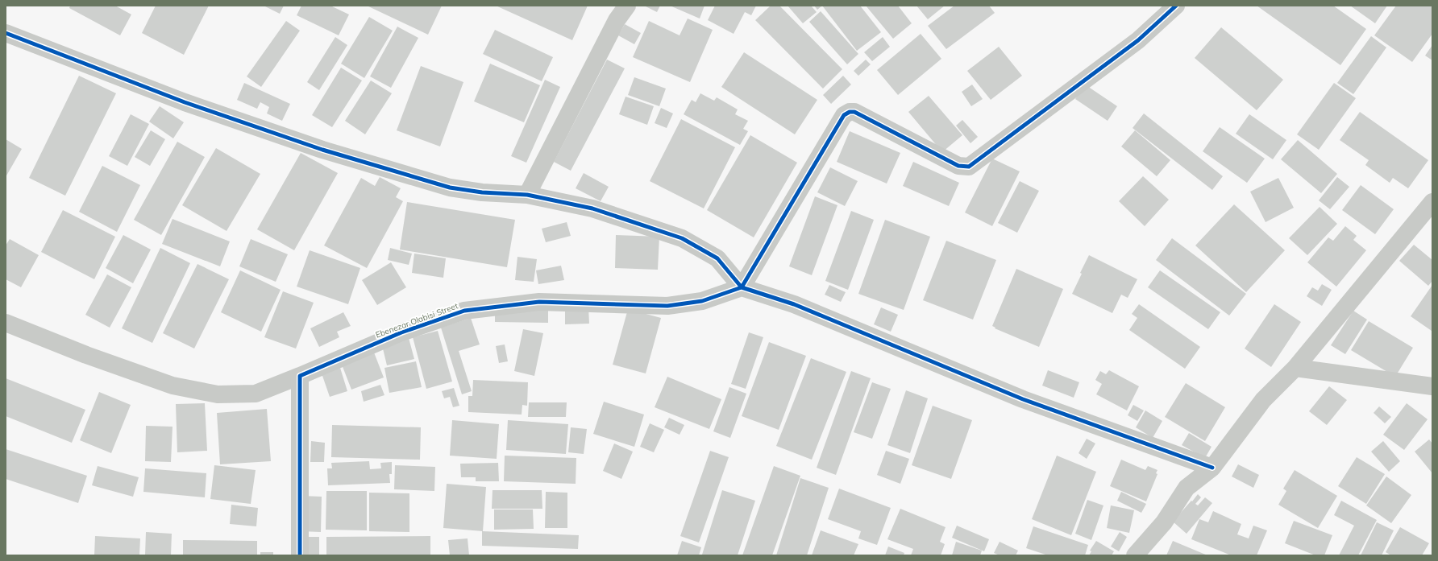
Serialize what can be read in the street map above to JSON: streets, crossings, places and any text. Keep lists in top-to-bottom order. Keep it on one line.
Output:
{"streets":{"street":["Ebenezar Olabisi Street"]}}
